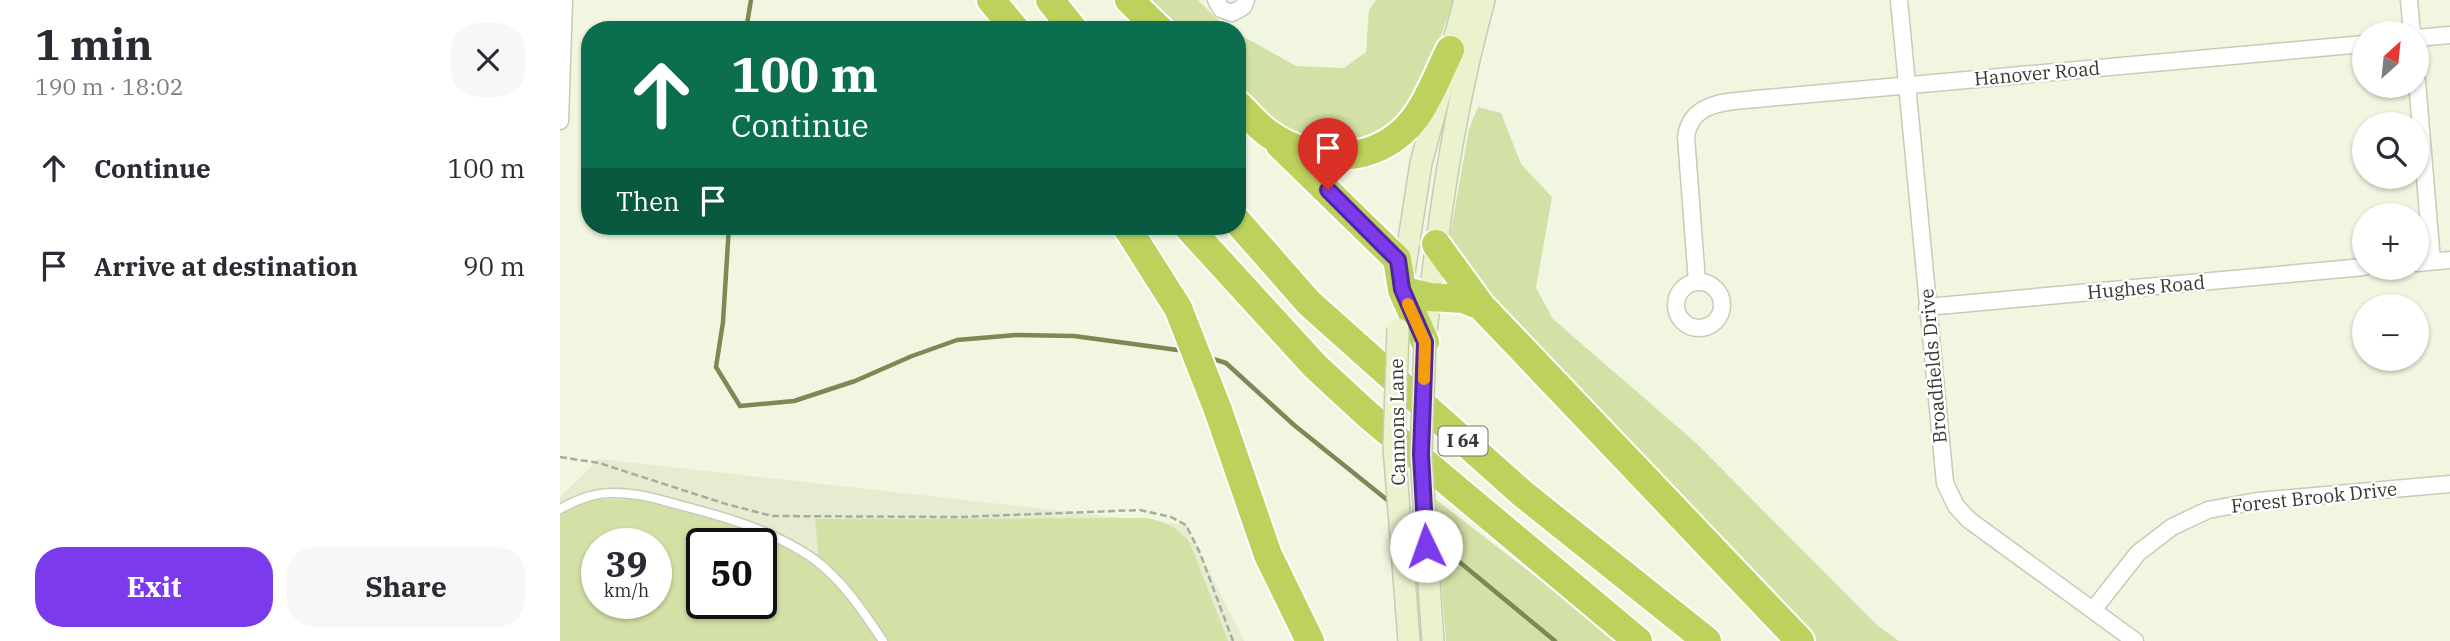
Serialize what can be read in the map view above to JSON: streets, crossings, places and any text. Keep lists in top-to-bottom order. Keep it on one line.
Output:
{"streets":{"highway":["I 64"],"main road":["Cannons Lane"],"street":["Hanover Road","Hughes Road","Broadfields Drive","Forest Brook Drive"]},"crossings":[["Hanover Road","Broadfields Drive"],["Hughes Road","Broadfields Drive"],["Broadfields Drive","Forest Brook Drive"]],"north":"top right","page":{"heading":["1 min","190 m · 18:02"],"map_buttons":["+","−"],"turn":["100 m","Continue"],"list":[{"name":"Continue","value":"100 m"},{"name":"Arrive at destination","value":"90 m"}],"then":"Then","speed":"39 km/h","limit":"50","buttons":["Exit","Share"]}}
